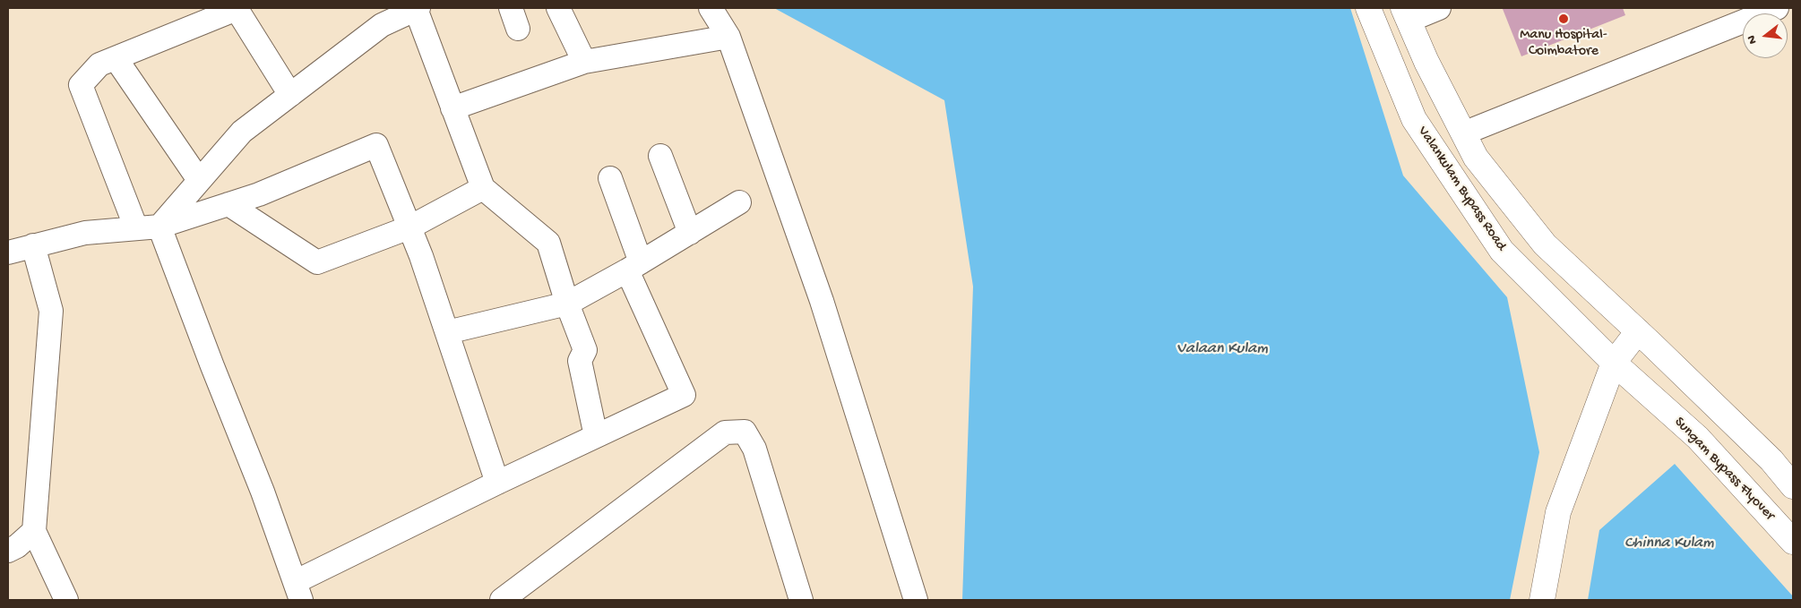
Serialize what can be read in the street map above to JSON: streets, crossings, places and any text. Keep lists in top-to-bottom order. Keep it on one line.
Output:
{"streets":{"main road":["Valankulam Bypass Road","Sungam Bypass Flyover"]},"crossings":[["Valankulam Bypass Road","Sungam Bypass Flyover"]],"water":["Valaan Kulam","Chinna Kulam"],"places":["Manu Hospital- Coimbatore"],"north":"left"}
